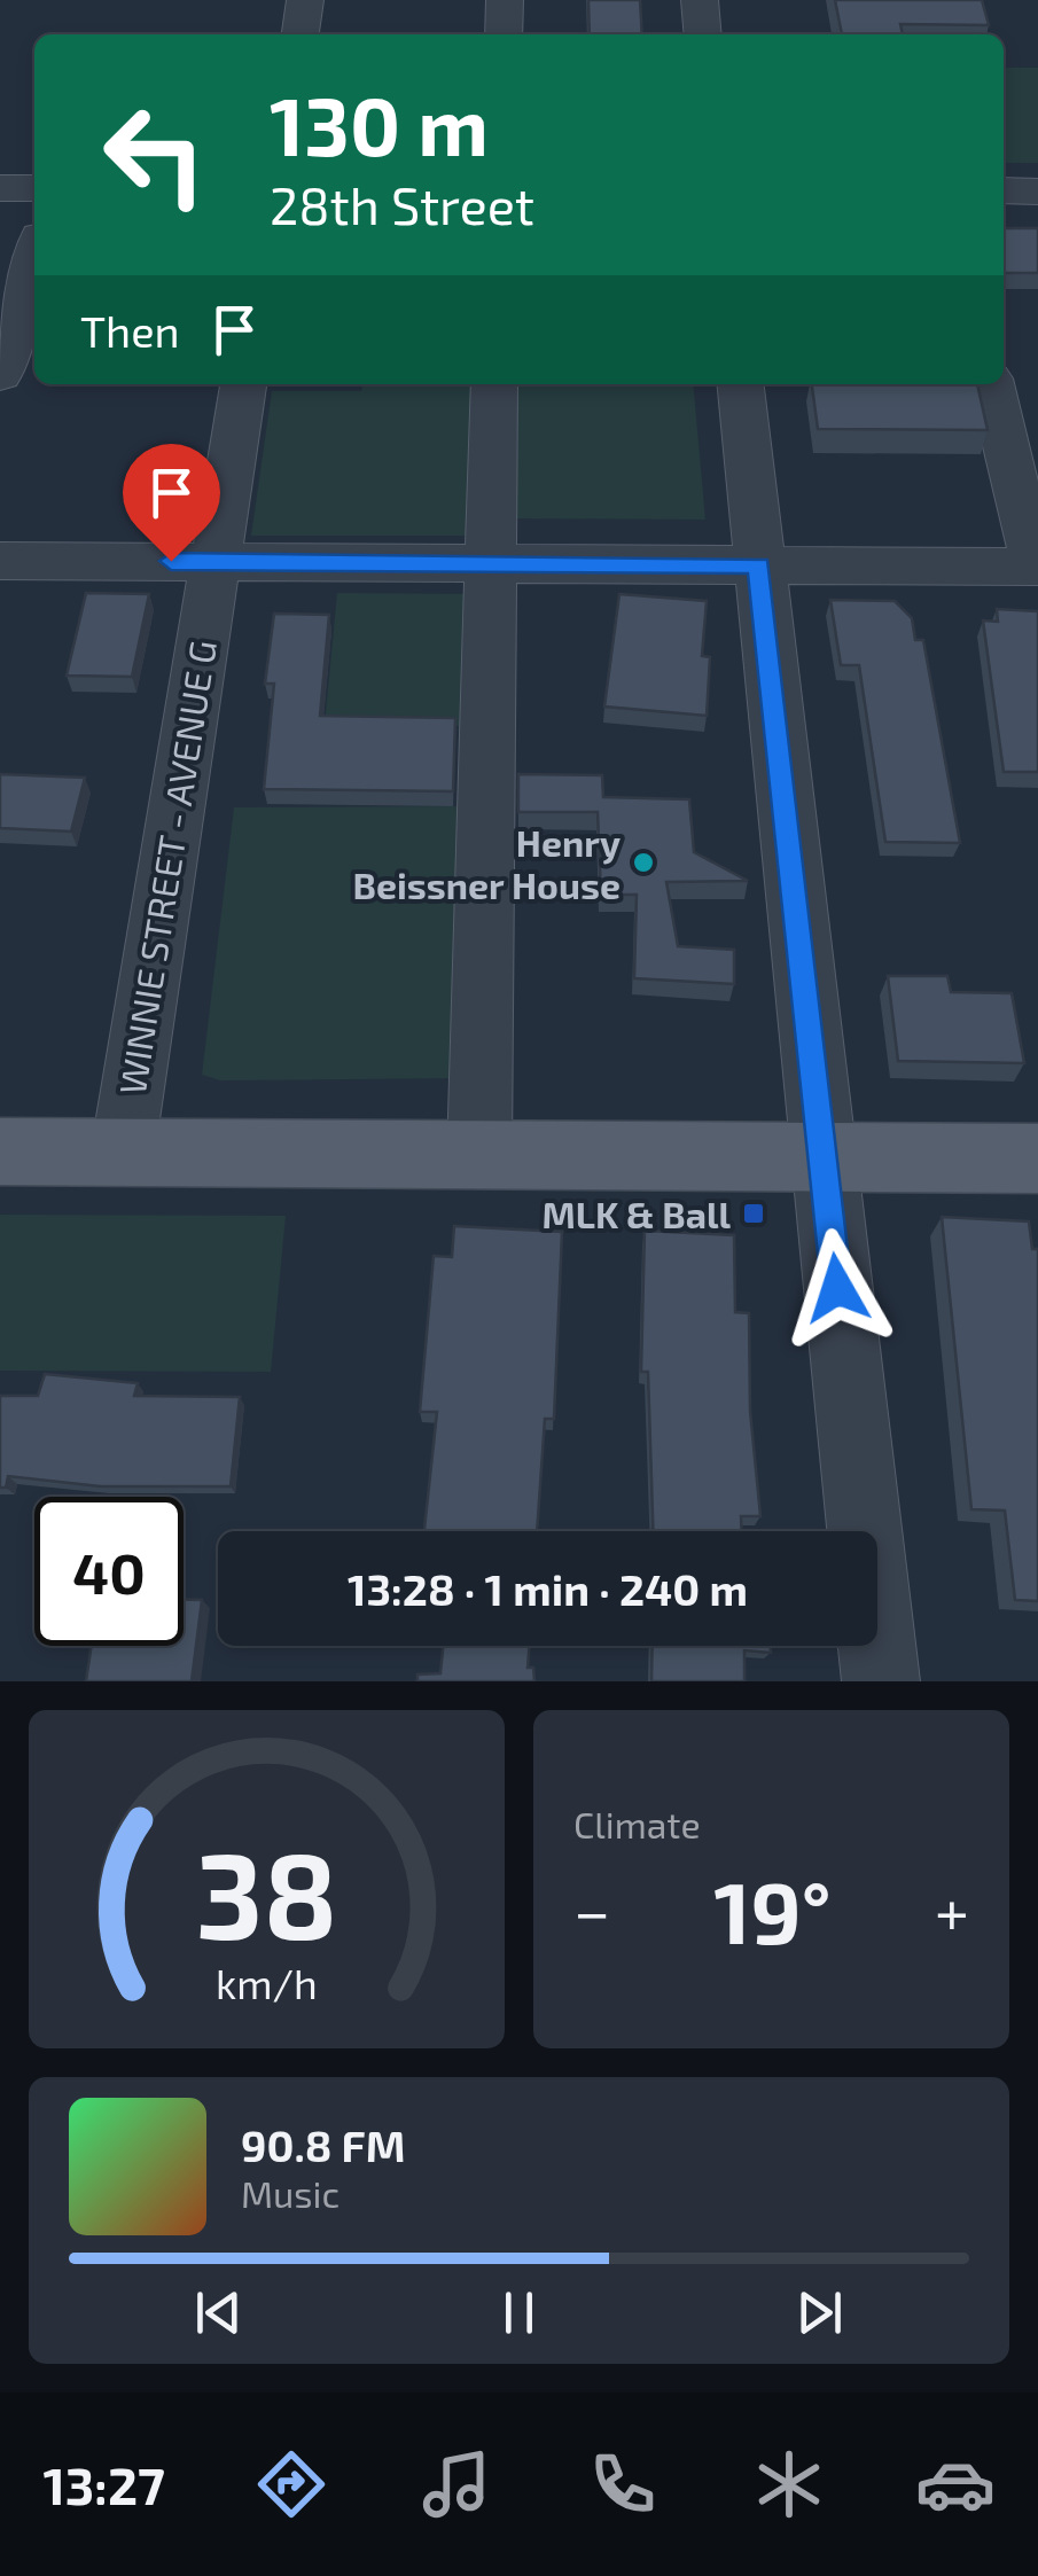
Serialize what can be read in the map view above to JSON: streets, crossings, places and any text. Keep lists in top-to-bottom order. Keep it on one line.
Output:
{"streets":{"street":["WINNIE STREET - AVENUE G"]},"places":{"other":["Henry Beissner House"],"transit":["MLK & Ball"]},"page":{"turn":["130 m","28th Street"],"then":"Then","limit":"40","trip":"13:28 · 1 min · 240 m","tile":"Climate","heat":["−","19°","+"],"song":["90.8 FM","Music"],"tabs":"13:27","gauge":["38","km/h"]}}
